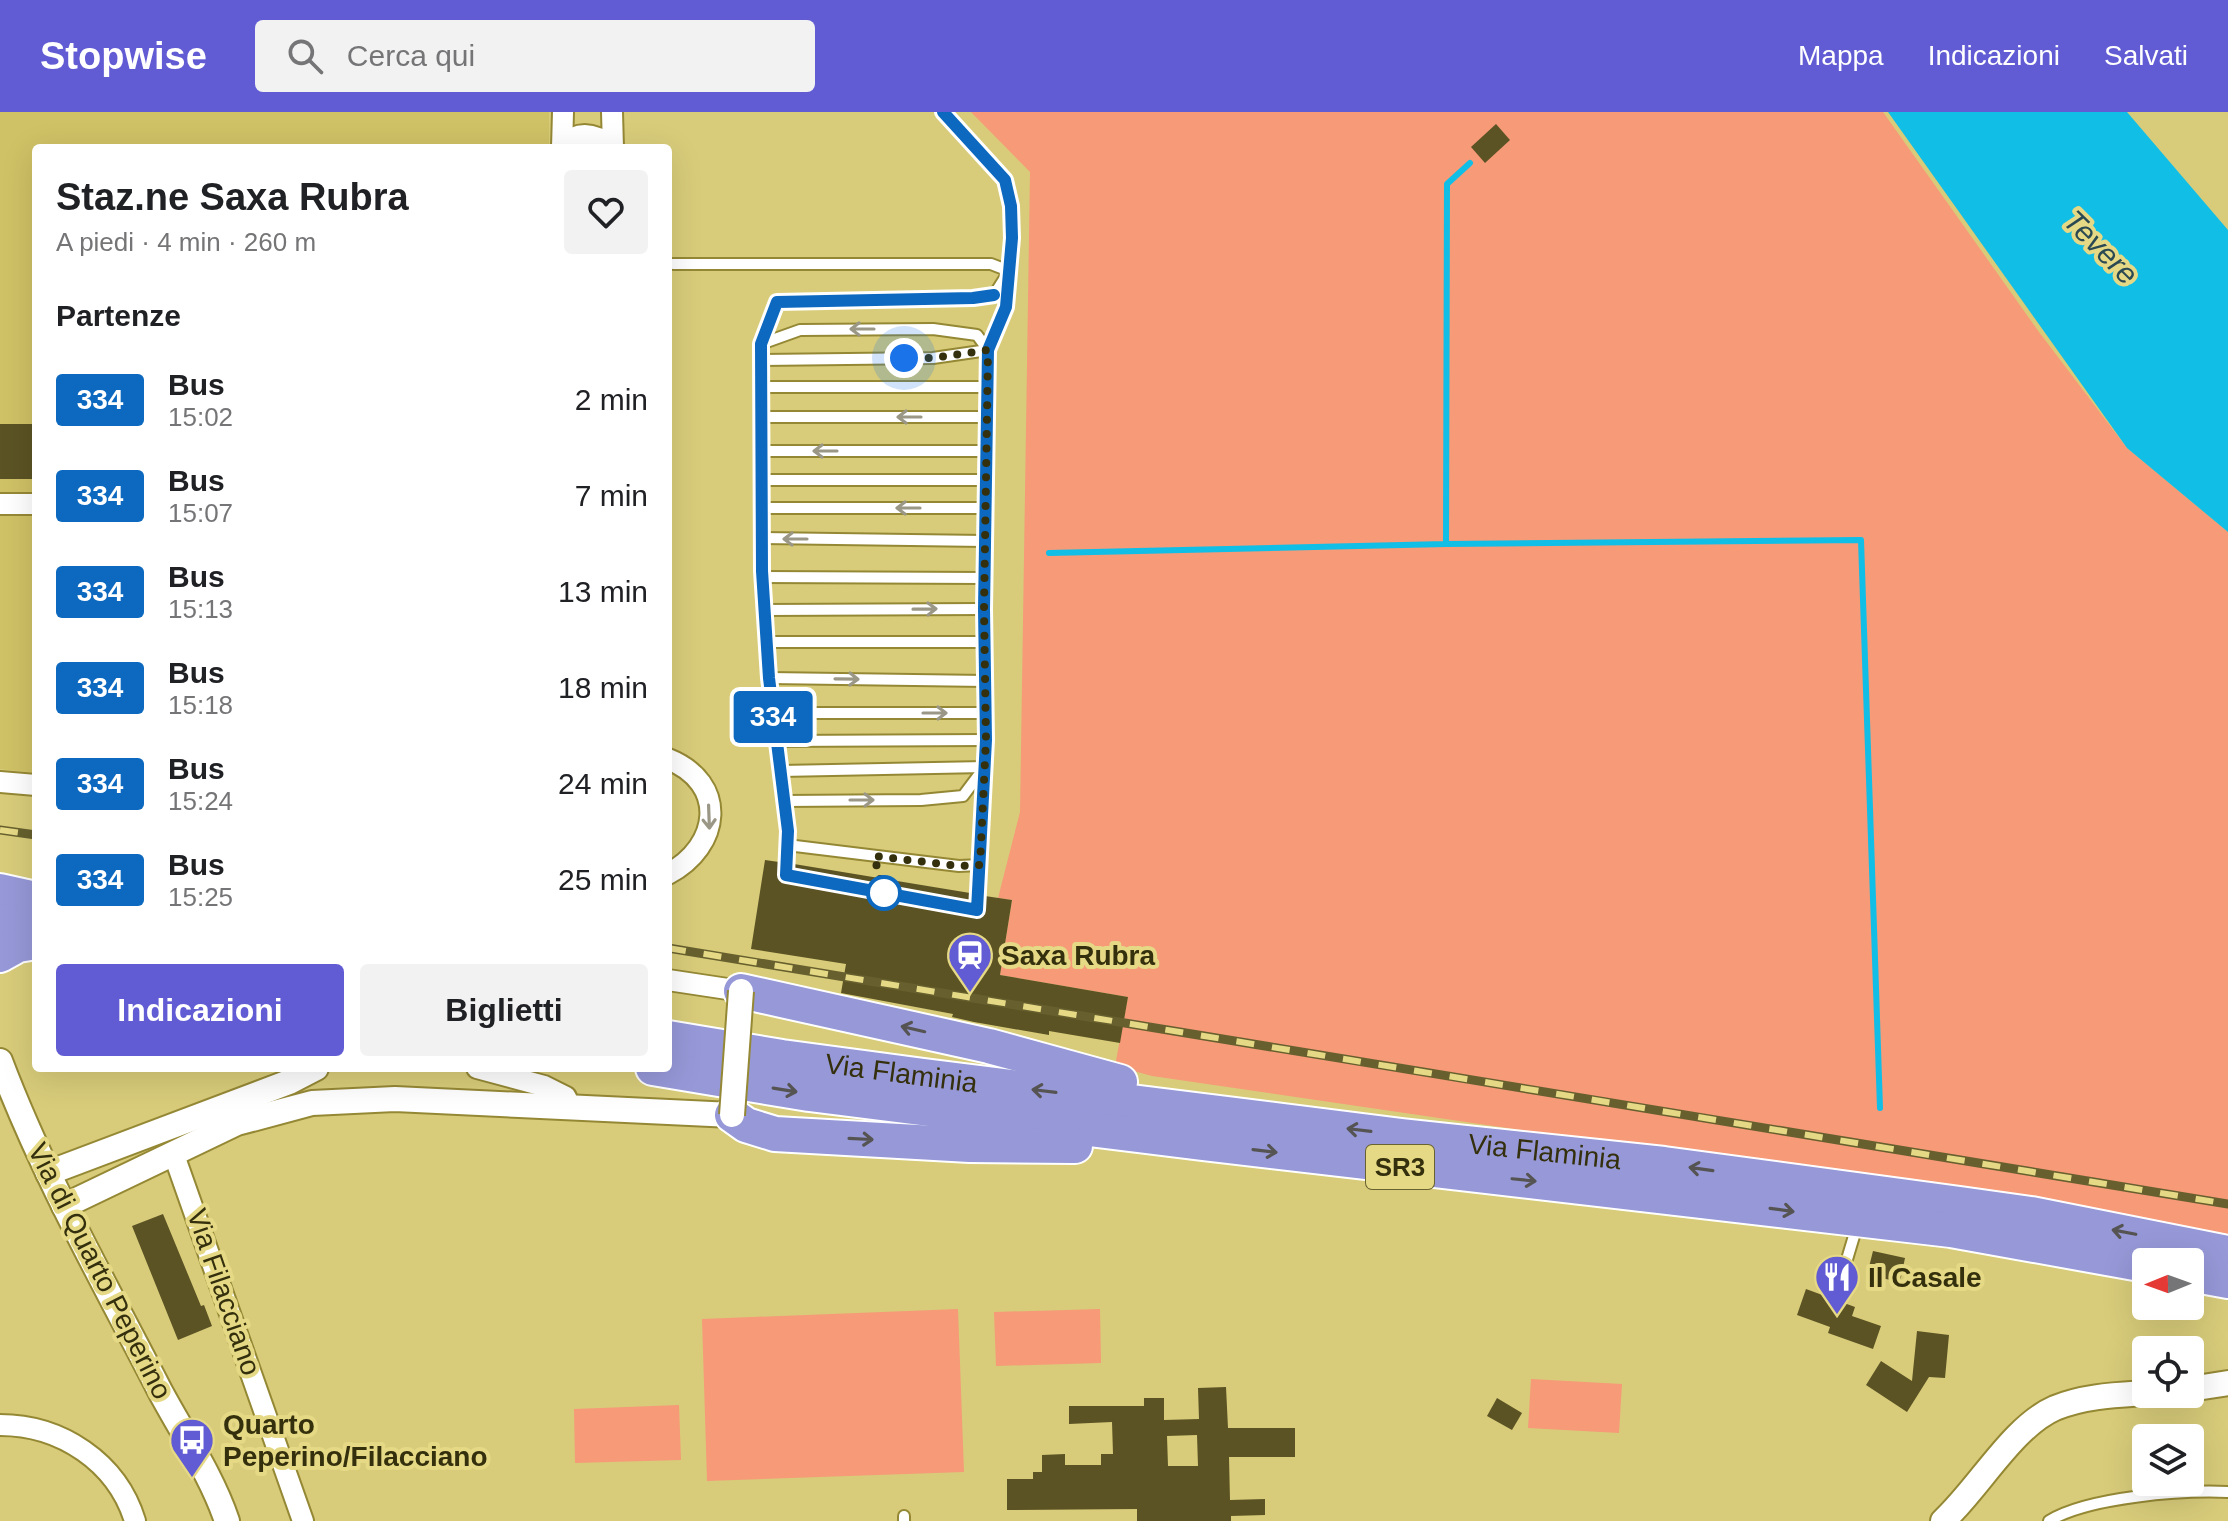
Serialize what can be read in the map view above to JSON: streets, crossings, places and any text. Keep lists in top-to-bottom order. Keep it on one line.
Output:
{"streets":{"highway":["Via Flaminia","SR3"],"street":["Via di Quarto Peperino","Via Filacciano"]},"water":["Tevere"],"places":{"station":["Saxa Rubra"],"restaurant":["Il Casale"],"bus stop":["Quarto Peperino/Filacciano"]},"lines":["bus line 334"],"north":"left","page":{"header":"Stopwise","search":"Cerca qui","nav":["Mappa","Indicazioni","Salvati"],"on_map":"334","heading":[["Staz.ne Saxa Rubra","A piedi · 4 min · 260 m"],"Partenze"],"list":[{"mark":"334","name":"Bus","note":"15:02","value":"2 min"},{"mark":"334","name":"Bus","note":"15:07","value":"7 min"},{"mark":"334","name":"Bus","note":"15:13","value":"13 min"},{"mark":"334","name":"Bus","note":"15:18","value":"18 min"},{"mark":"334","name":"Bus","note":"15:24","value":"24 min"},{"mark":"334","name":"Bus","note":"15:25","value":"25 min"}],"buttons":["Indicazioni","Biglietti"]}}
